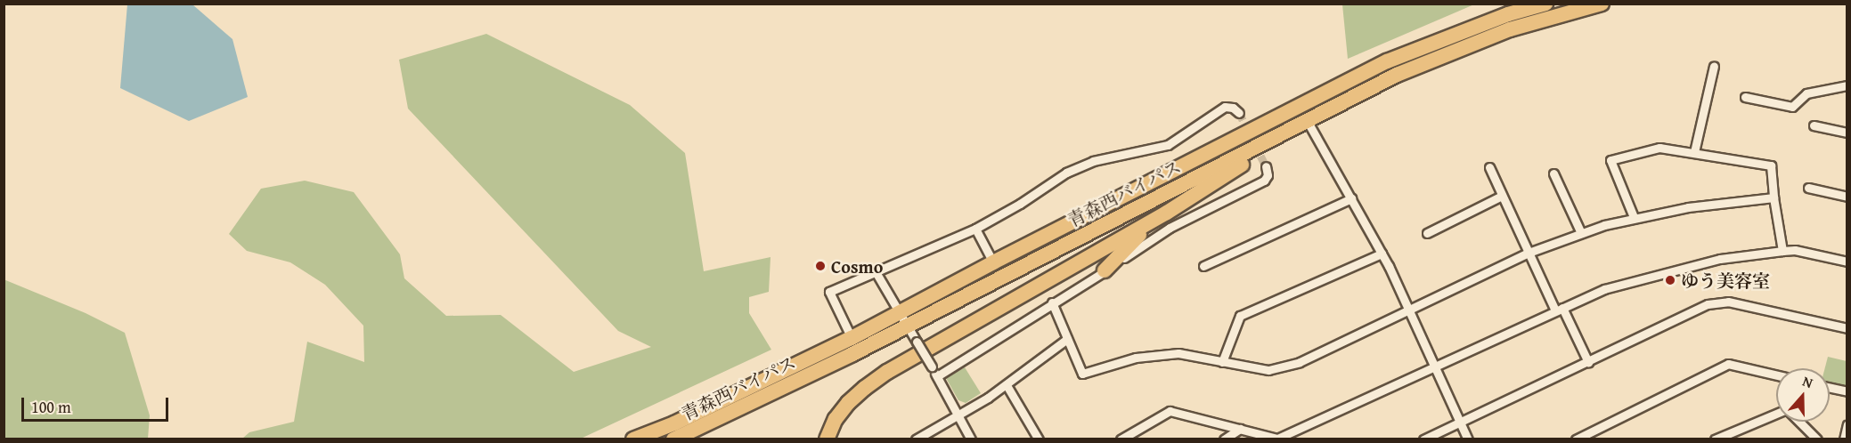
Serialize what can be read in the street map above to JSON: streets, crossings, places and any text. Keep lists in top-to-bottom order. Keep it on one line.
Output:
{"streets":{"highway":["青森西バイパス"]},"places":["Cosmo","ゆう美容室"],"scale_bar":"100 m","north":"top"}
